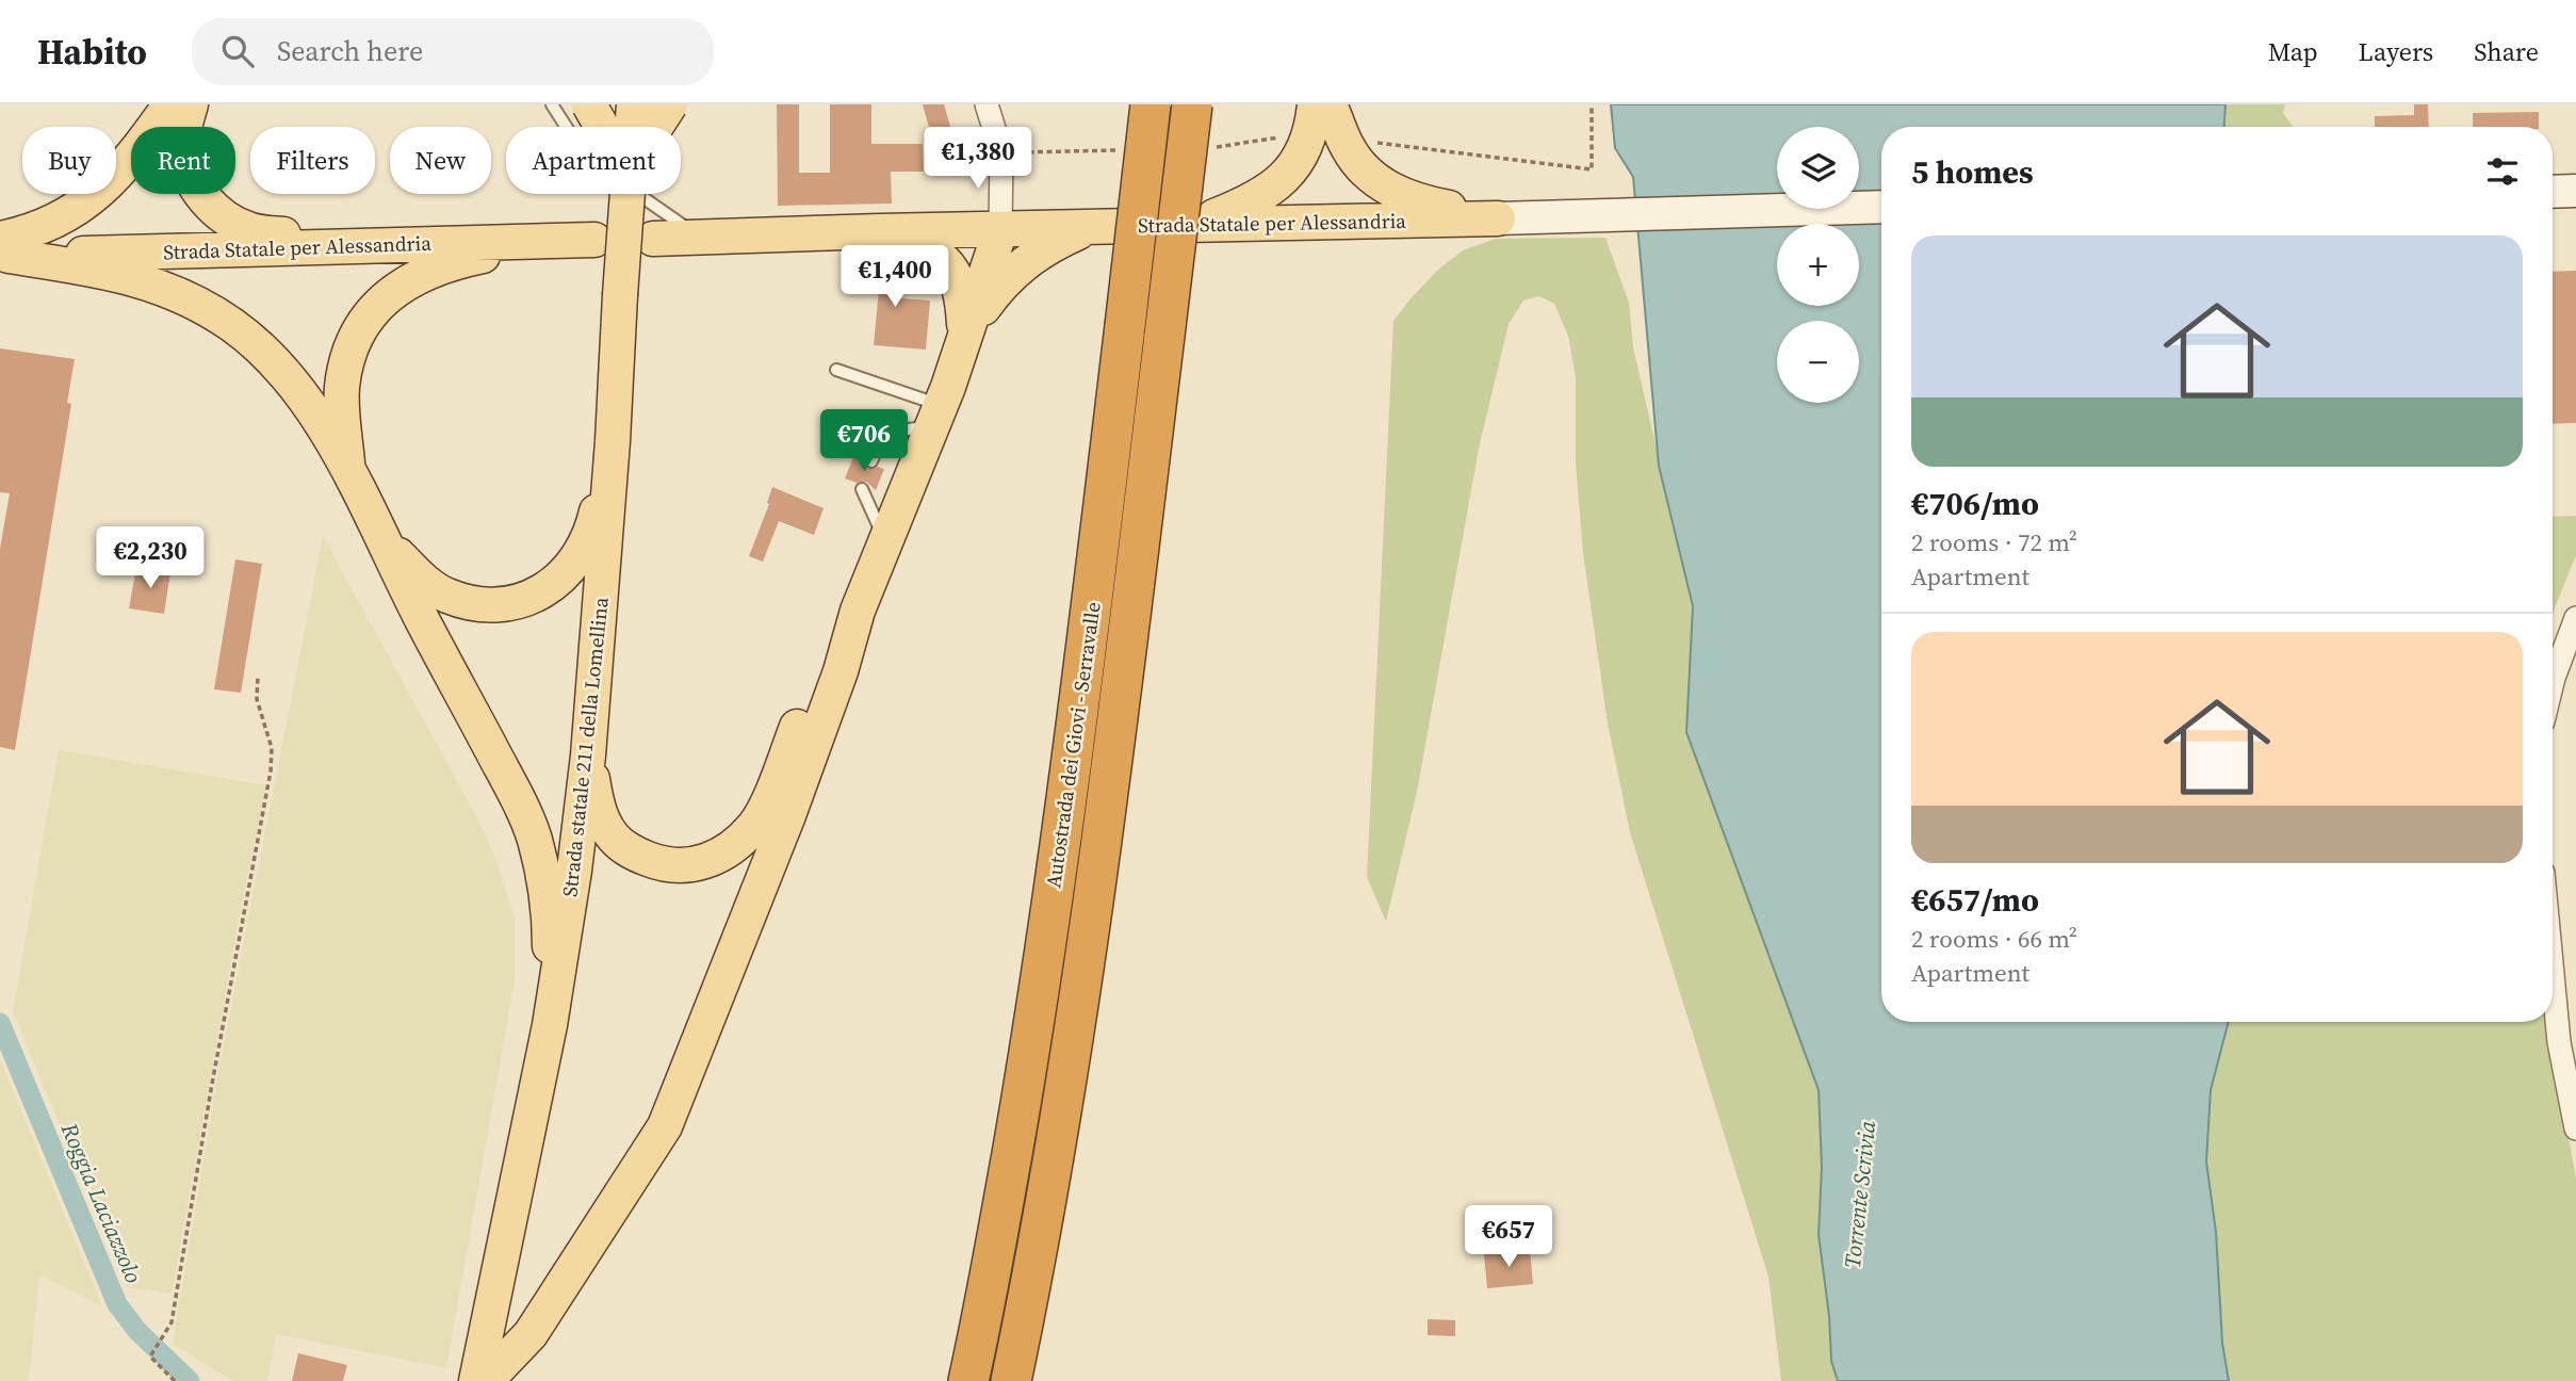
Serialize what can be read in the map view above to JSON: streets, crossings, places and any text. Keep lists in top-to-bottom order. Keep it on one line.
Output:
{"streets":{"highway":["Autostrada dei Giovi - Serravalle"],"main road":["Strada Statale per Alessandria","Strada statale 211 della Lomellina"]},"water":["Torrente Scrivia","Roggia Laciazzolo"],"page":{"header":"Habito","search":"Search here","nav":["Map","Layers","Share"],"map_buttons":["+","−"],"price":["€1,380","€1,400","€706","€2,230","€657"],"chip":["Buy","Rent","Filters","New","Apartment"],"heading":"5 homes","list":[{"name":"€706/mo","note":"2 rooms · 72 m² · Apartment"},{"name":"€657/mo","note":"2 rooms · 66 m² · Apartment"}]}}
